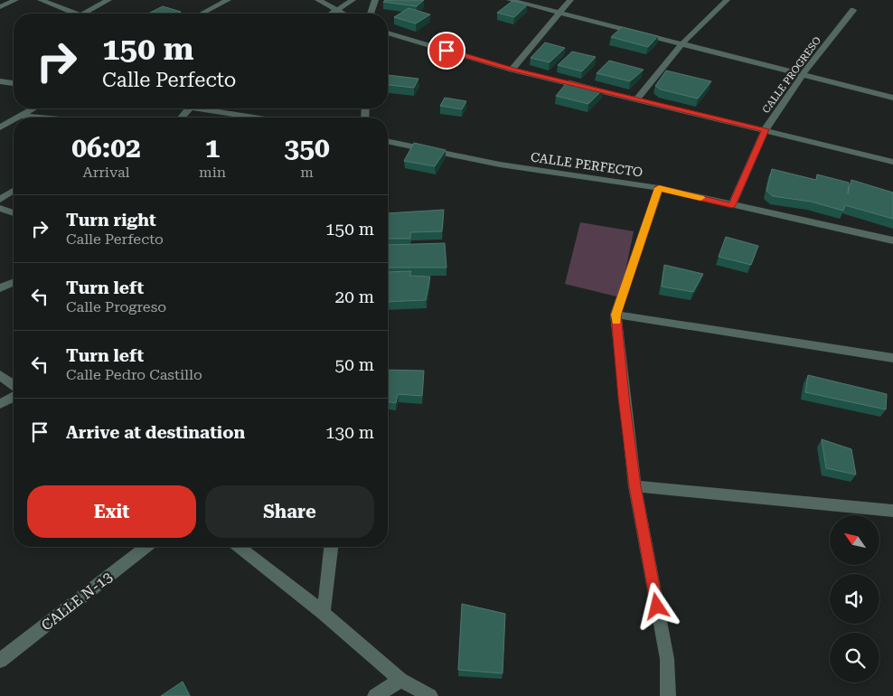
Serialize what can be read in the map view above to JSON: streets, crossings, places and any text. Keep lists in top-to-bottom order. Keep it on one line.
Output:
{"streets":{"street":["CALLE PROGRESO","CALLE PERFECTO","CALLE N-13"]},"crossings":[["CALLE PROGRESO","CALLE PERFECTO"]],"north":"top left","page":{"turn":["150 m","Calle Perfecto"],"eta":["06:02","Arrival","1","min","350","m"],"list":[{"name":"Turn right","note":"Calle Perfecto","value":"150 m"},{"name":"Turn left","note":"Calle Progreso","value":"20 m"},{"name":"Turn left","note":"Calle Pedro Castillo","value":"50 m"},{"name":"Arrive at destination","value":"130 m"}],"buttons":["Exit","Share"]}}
